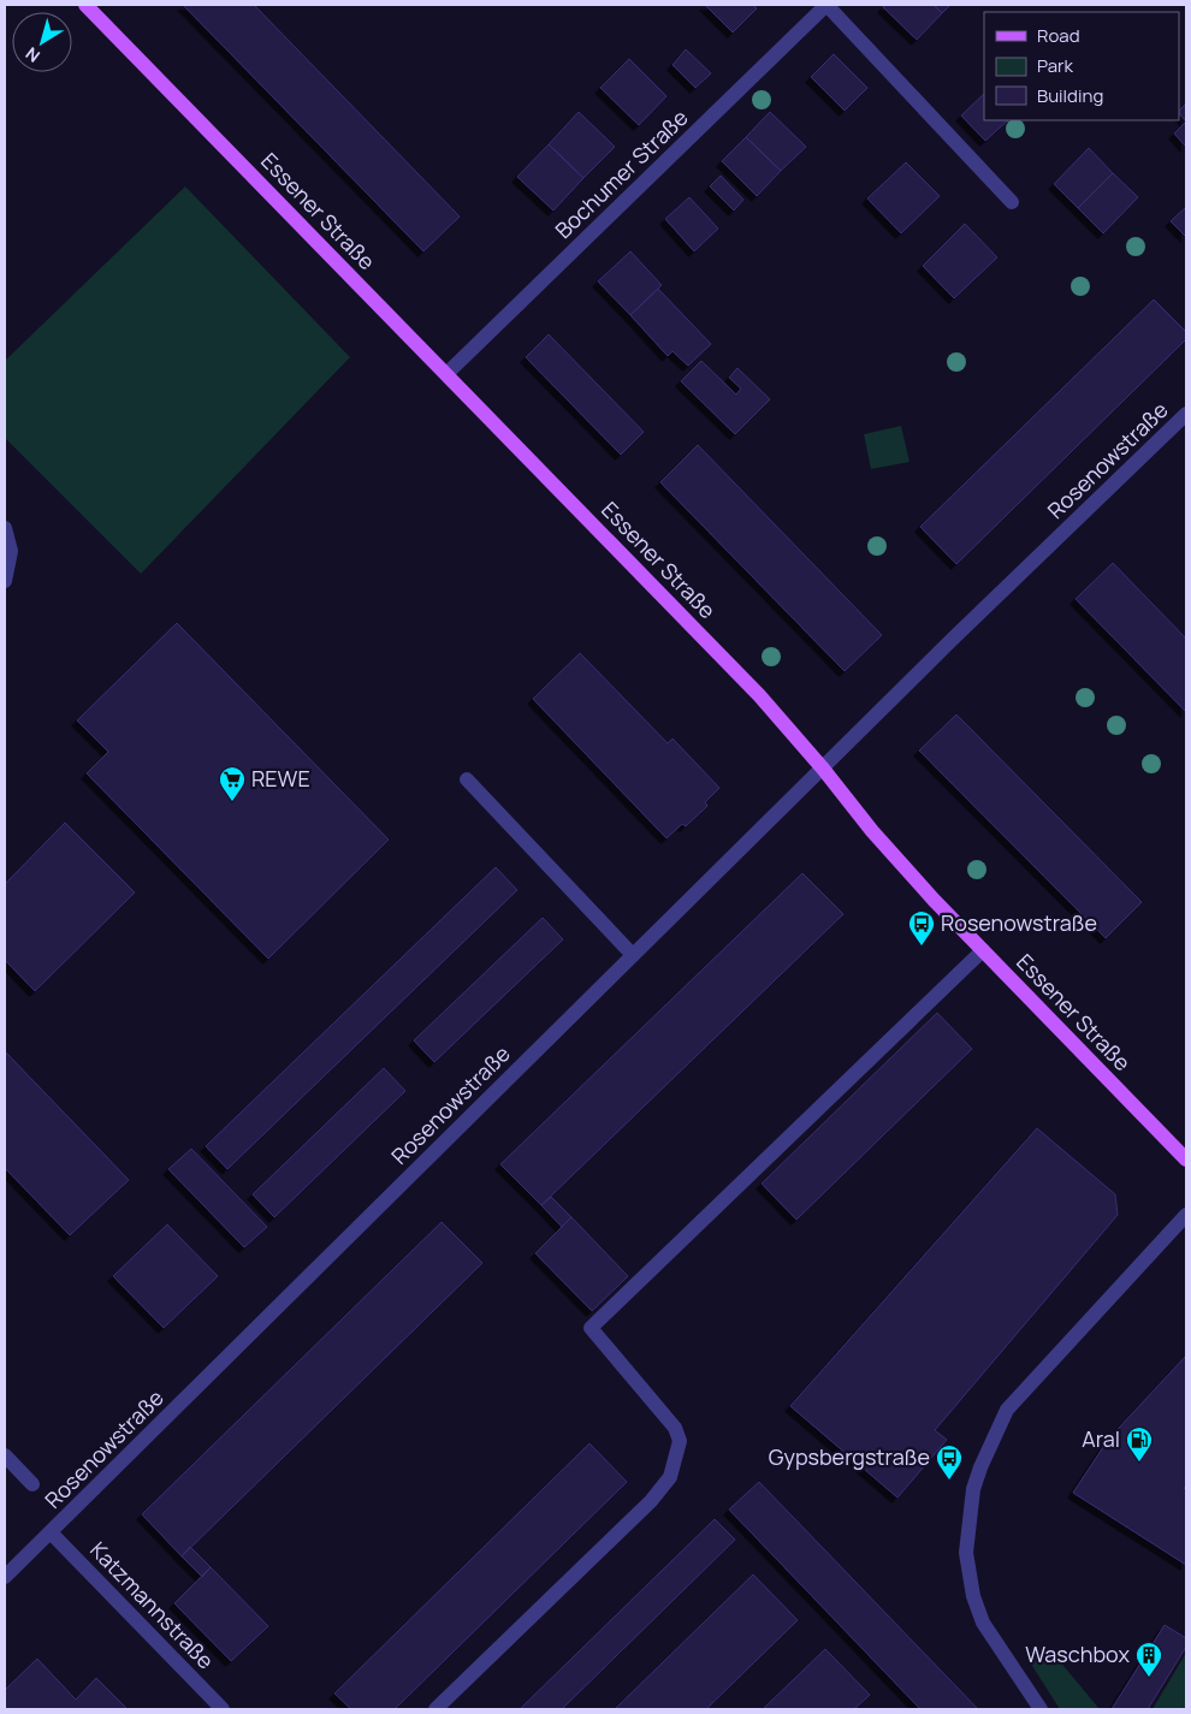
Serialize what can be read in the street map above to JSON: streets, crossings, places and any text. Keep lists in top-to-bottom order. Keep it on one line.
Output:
{"streets":{"main road":["Essener Straße"],"street":["Bochumer Straße","Rosenowstraße","Katzmannstraße"]},"crossings":[["Bochumer Straße","Essener Straße"],["Essener Straße","Rosenowstraße"],["Rosenowstraße","Katzmannstraße"]],"places":{"supermarket":["REWE"],"bus stop":["Rosenowstraße","Gypsbergstraße"],"fuel station":["Aral"],"building":["Waschbox"]},"legend":["Road","Park","Building"],"north":"bottom left"}
